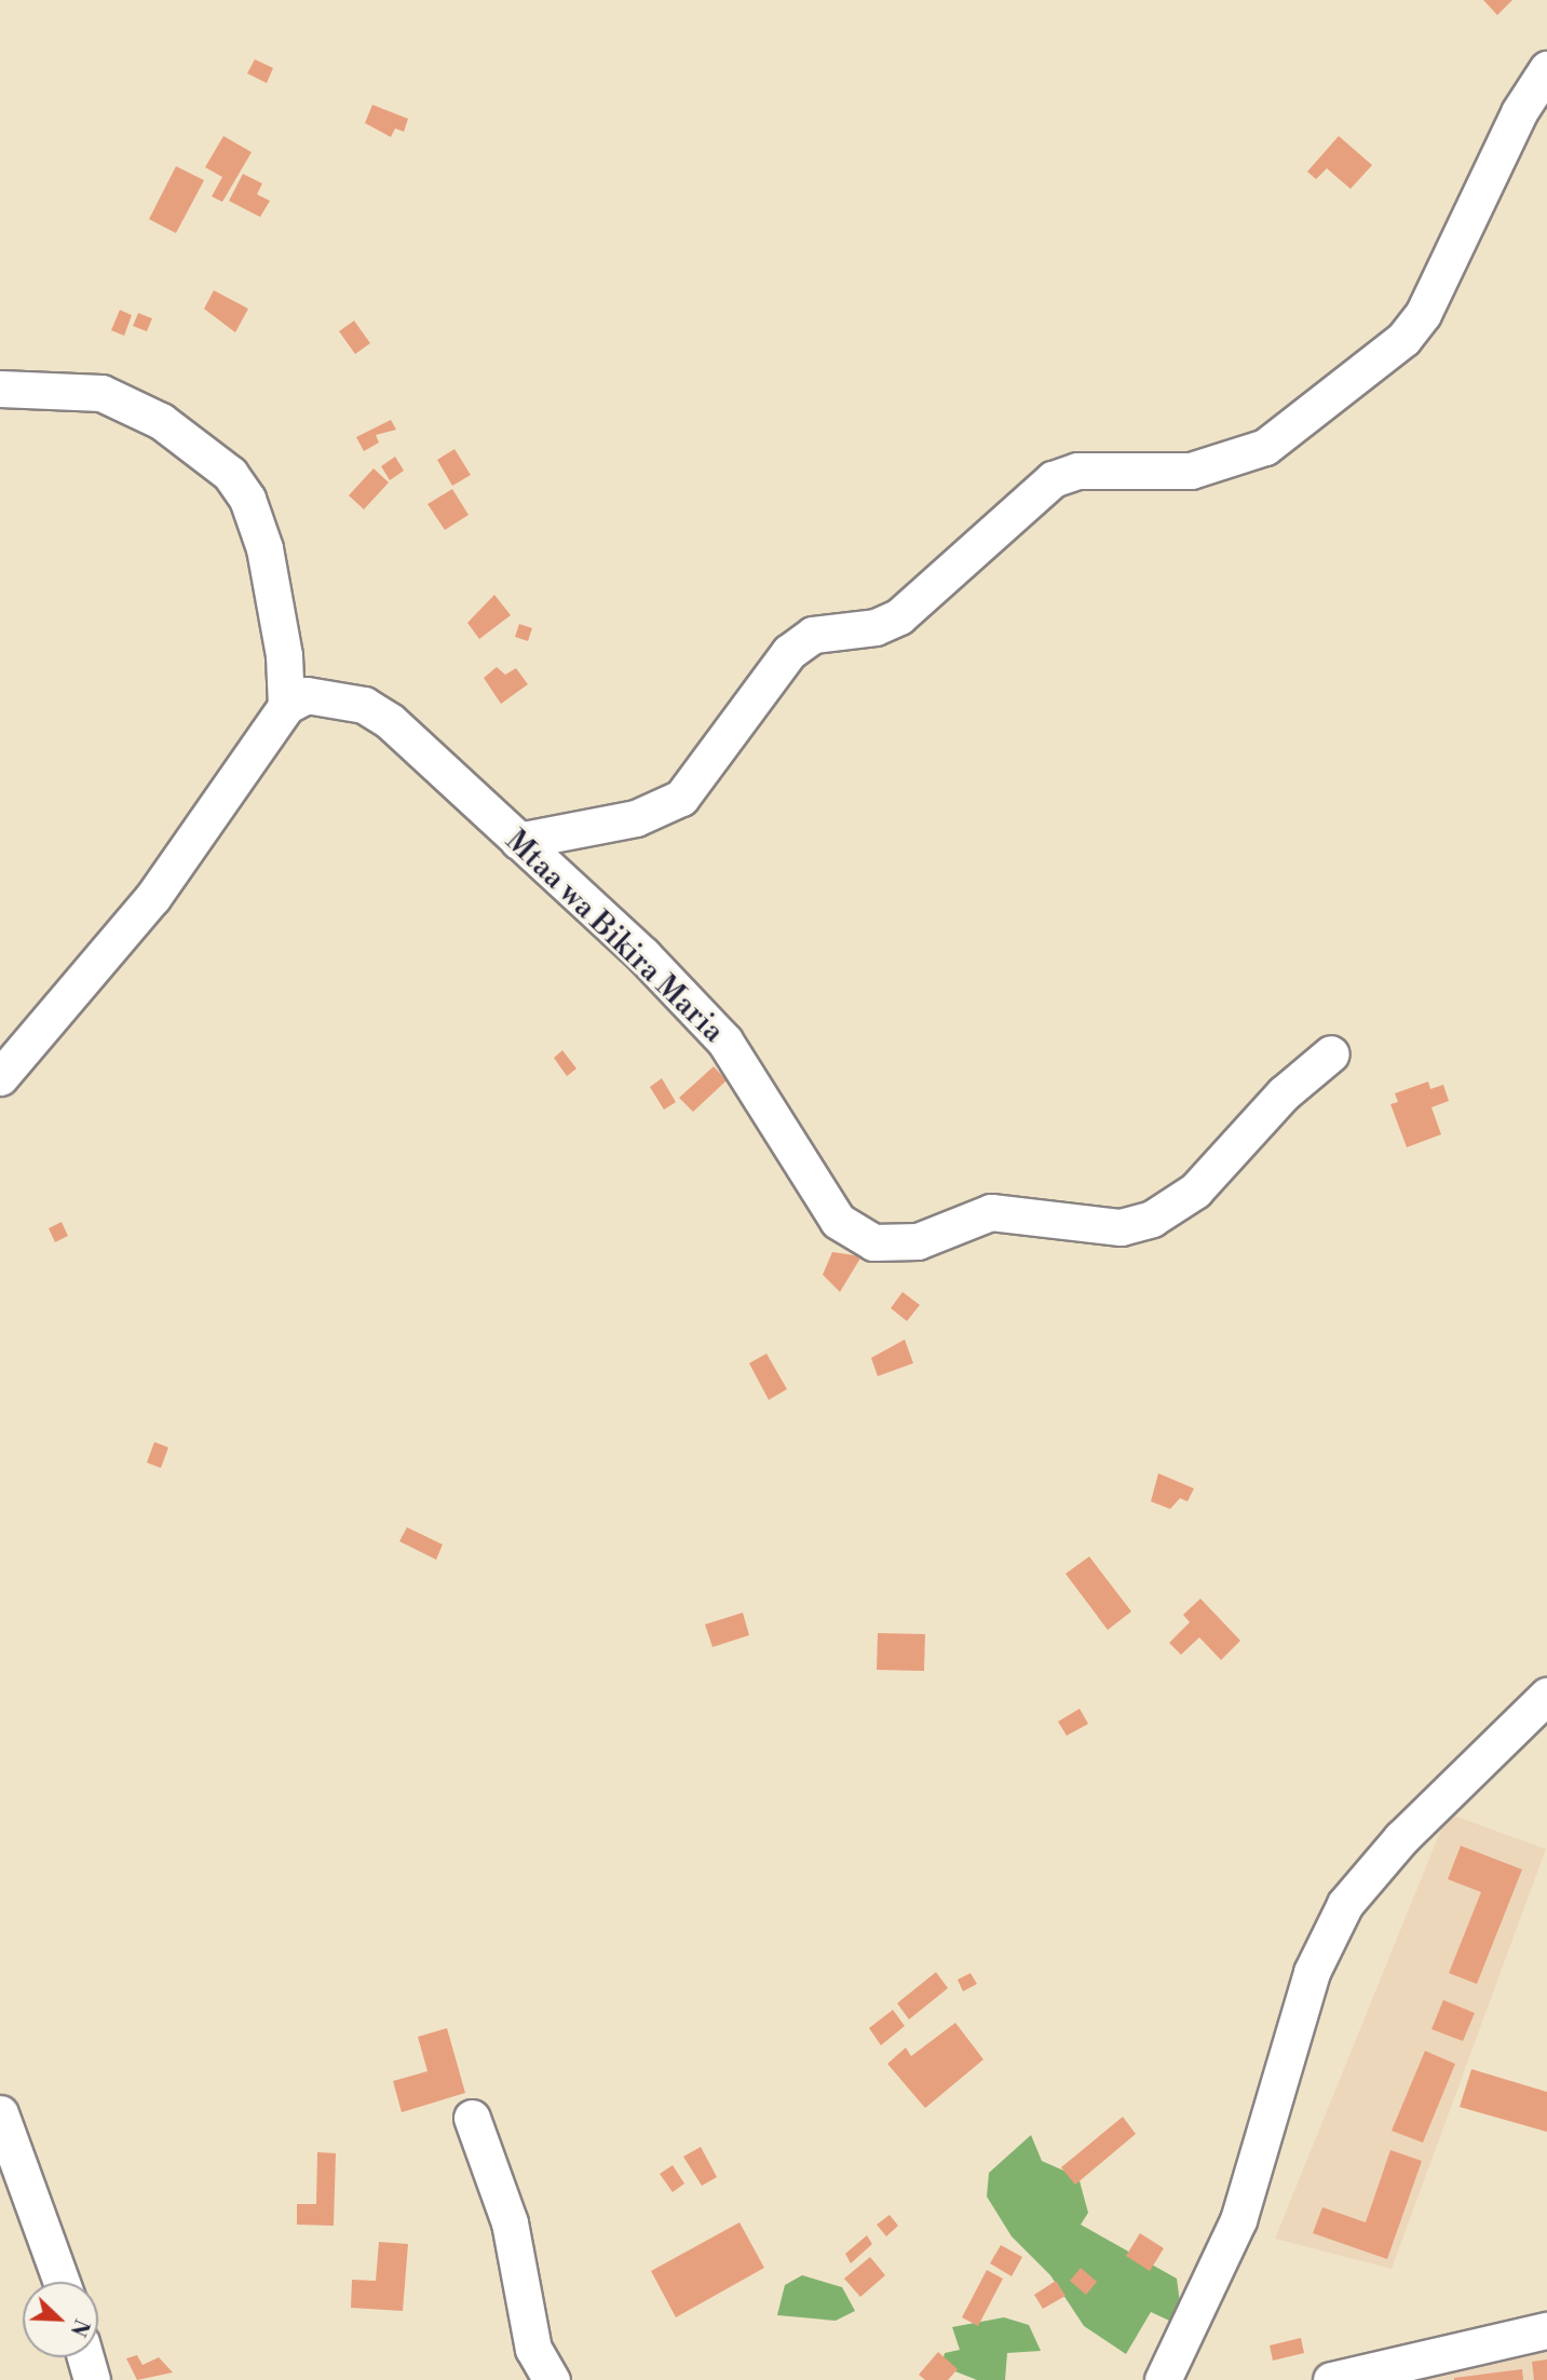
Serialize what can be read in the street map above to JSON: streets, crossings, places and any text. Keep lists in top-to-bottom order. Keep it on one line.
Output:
{"streets":{"street":["Mtaa wa Bikira Maria"]},"north":"bottom right"}
